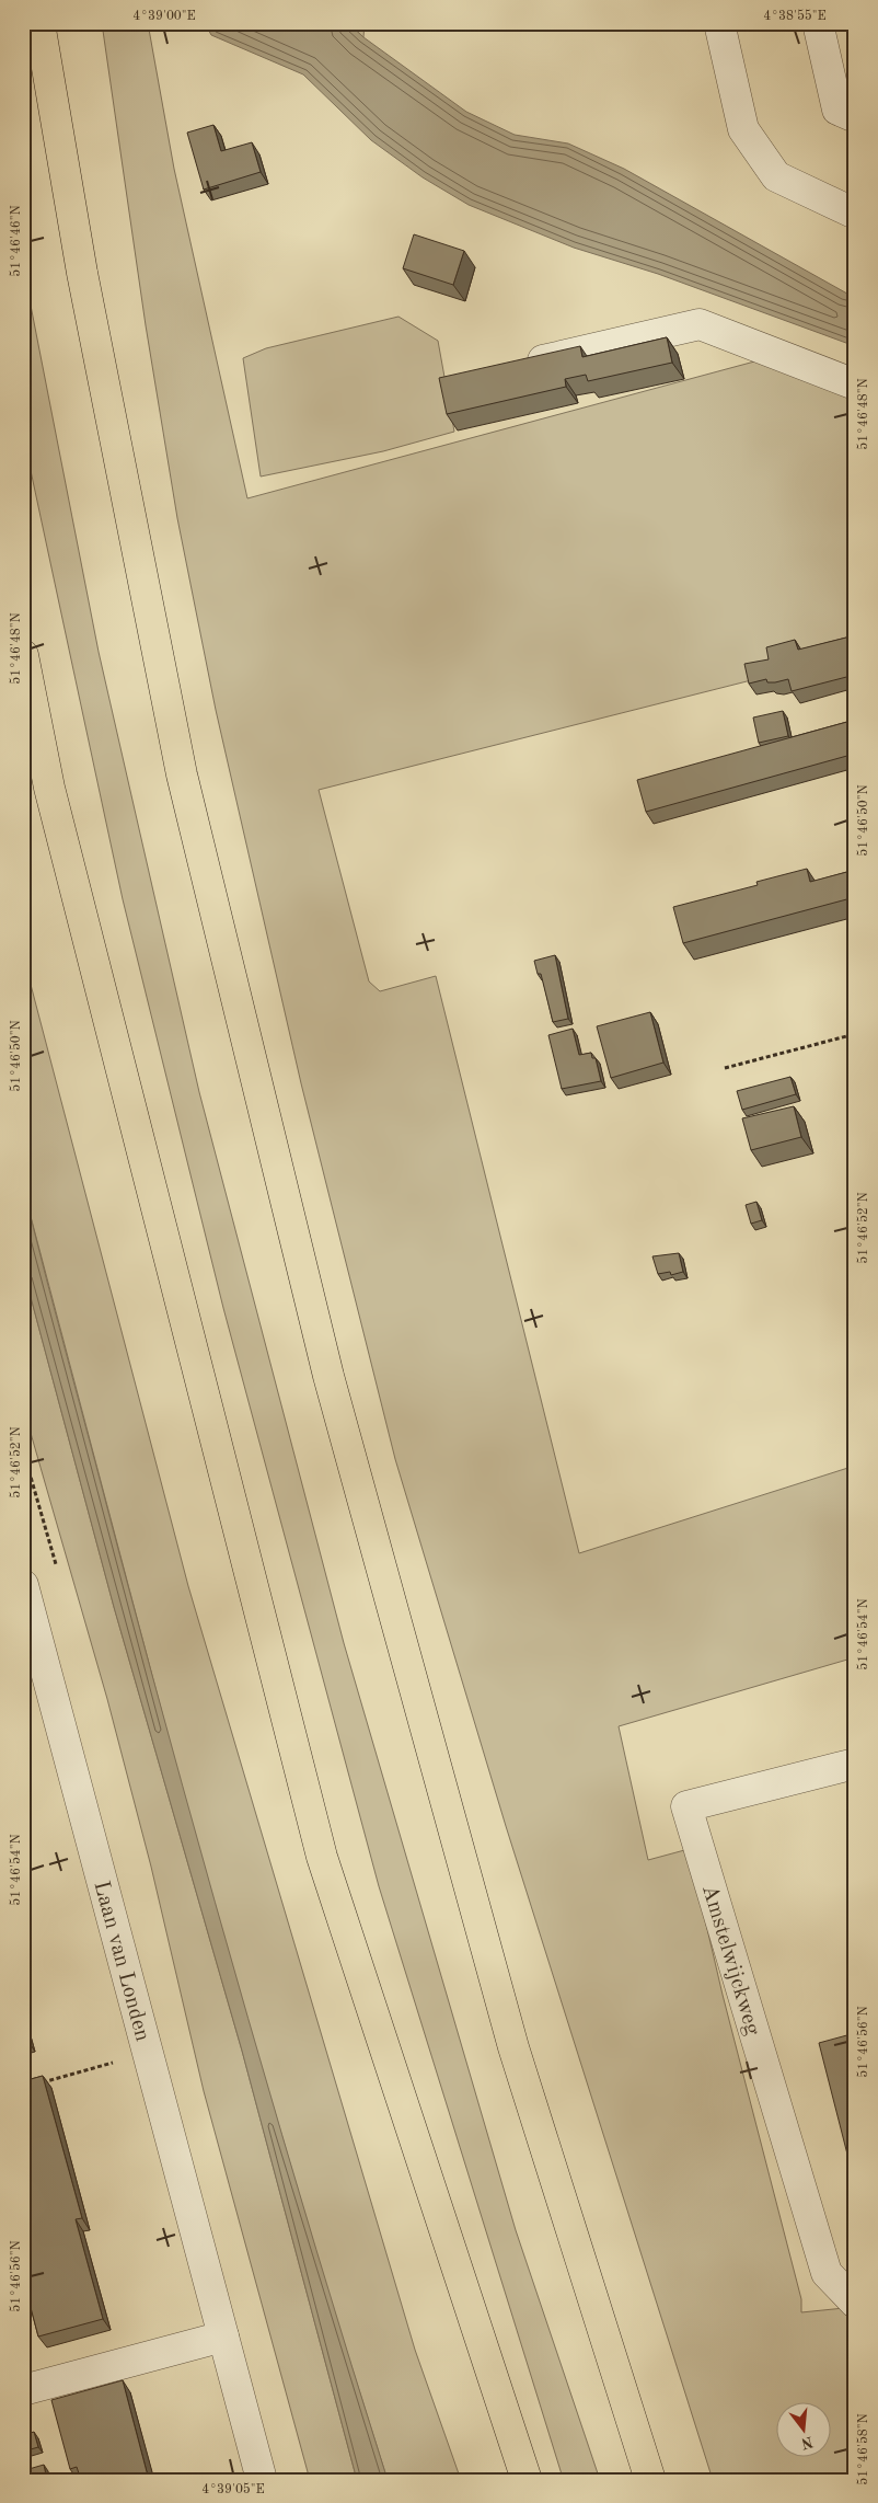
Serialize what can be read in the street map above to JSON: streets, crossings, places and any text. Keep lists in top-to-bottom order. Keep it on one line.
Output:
{"streets":{"street":["Amstelwijckweg","Laan van Londen"]},"north":"bottom","coordinates":["4°39'00\"E","4°38'55\"E","51°46'46\"N","51°46'48\"N","51°46'50\"N","51°46'52\"N","51°46'54\"N","51°46'56\"N","51°46'58\"N","4°39'05\"E"]}
